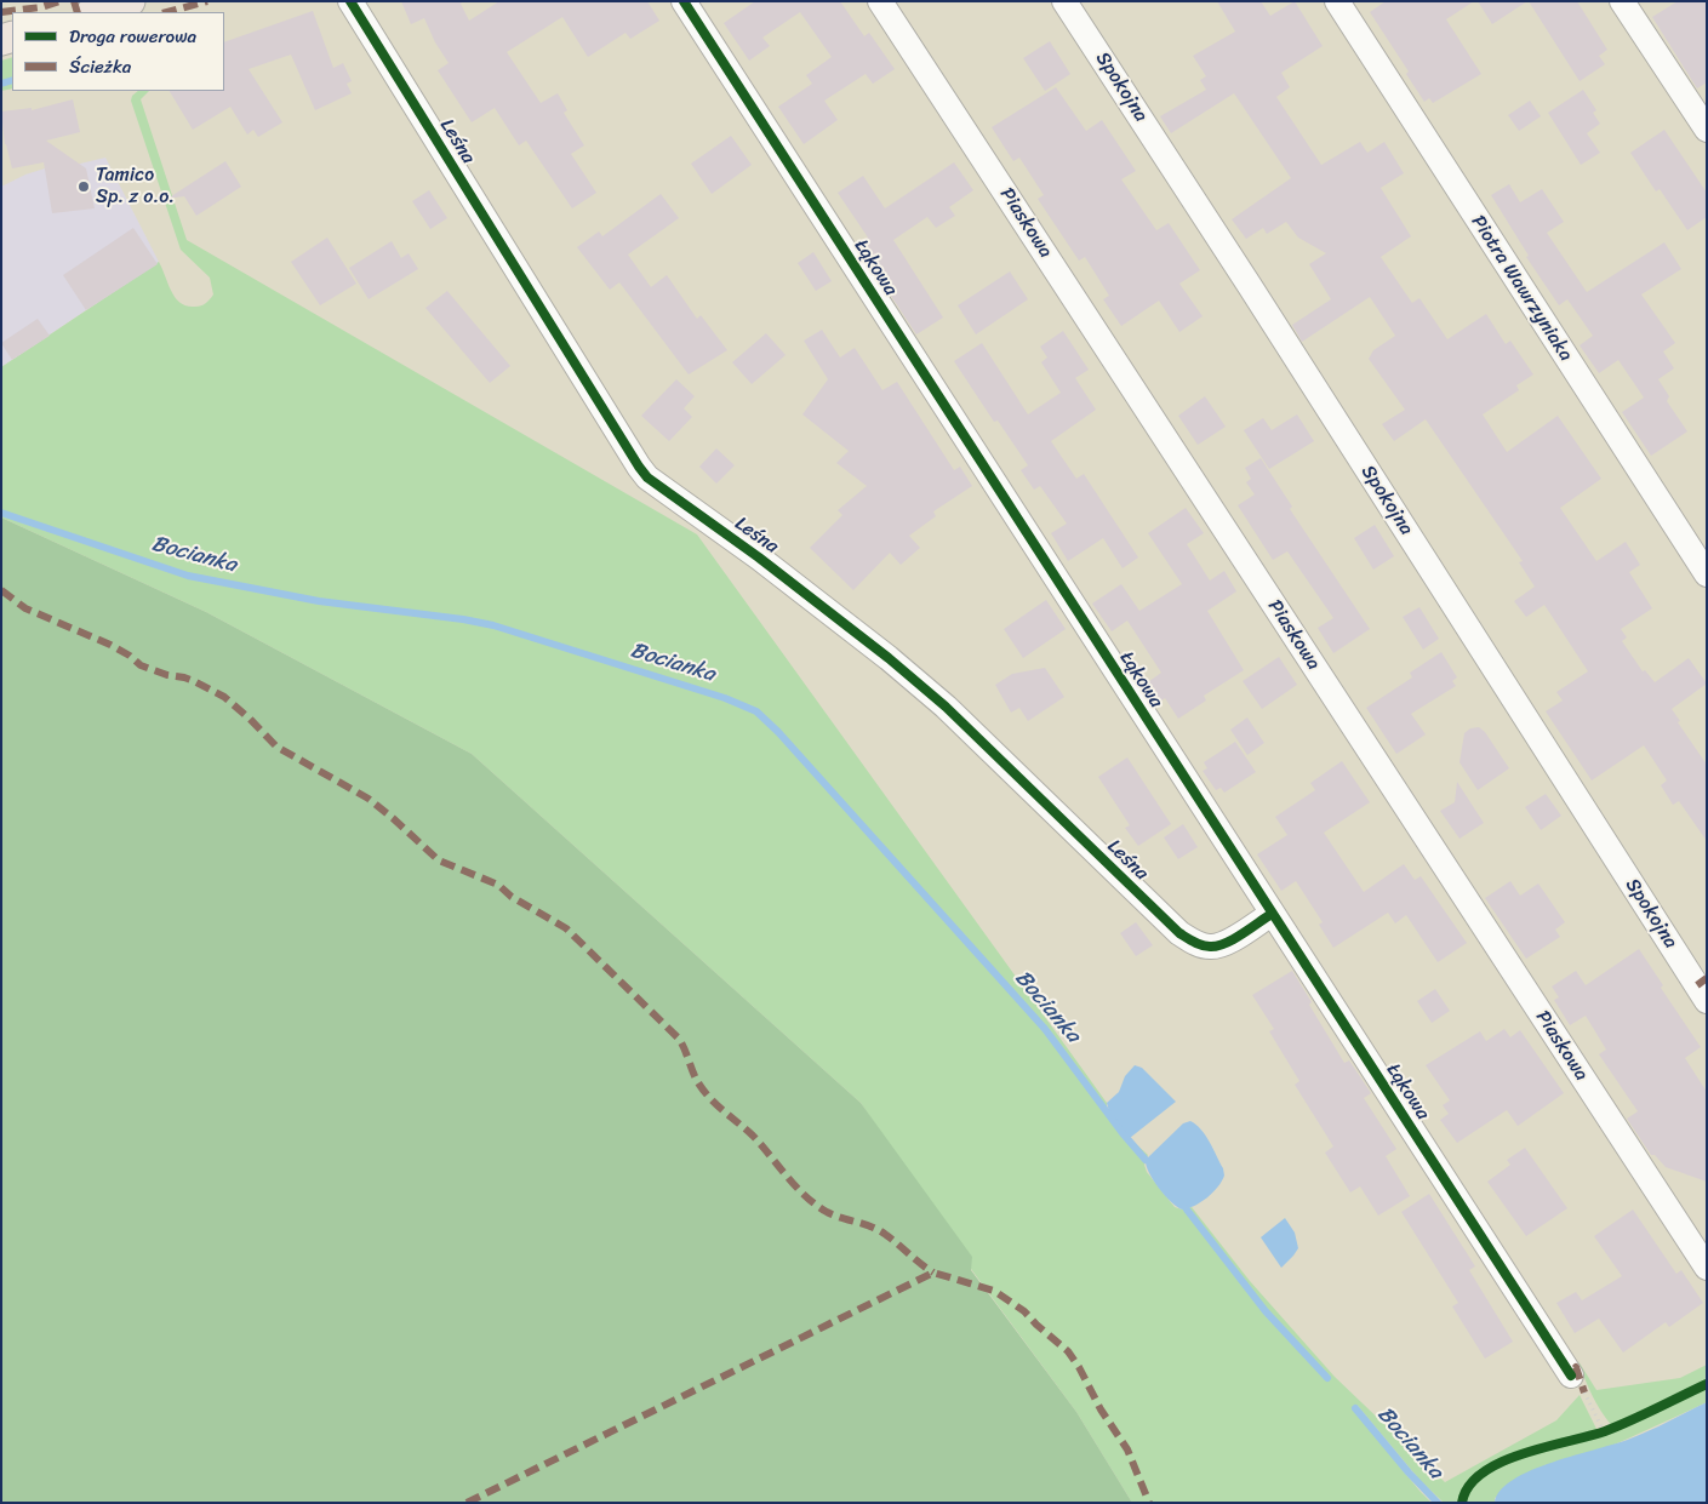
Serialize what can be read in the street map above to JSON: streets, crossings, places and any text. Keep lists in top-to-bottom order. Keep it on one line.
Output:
{"streets":{"street":["Spokojna","Leśna","Piaskowa","Łąkowa","Piotra Wawrzyniaka"]},"crossings":[["Leśna","Łąkowa"]],"water":["Bocianka"],"places":["Tamico Sp. z o.o."],"legend":["Droga rowerowa","Ścieżka"]}
